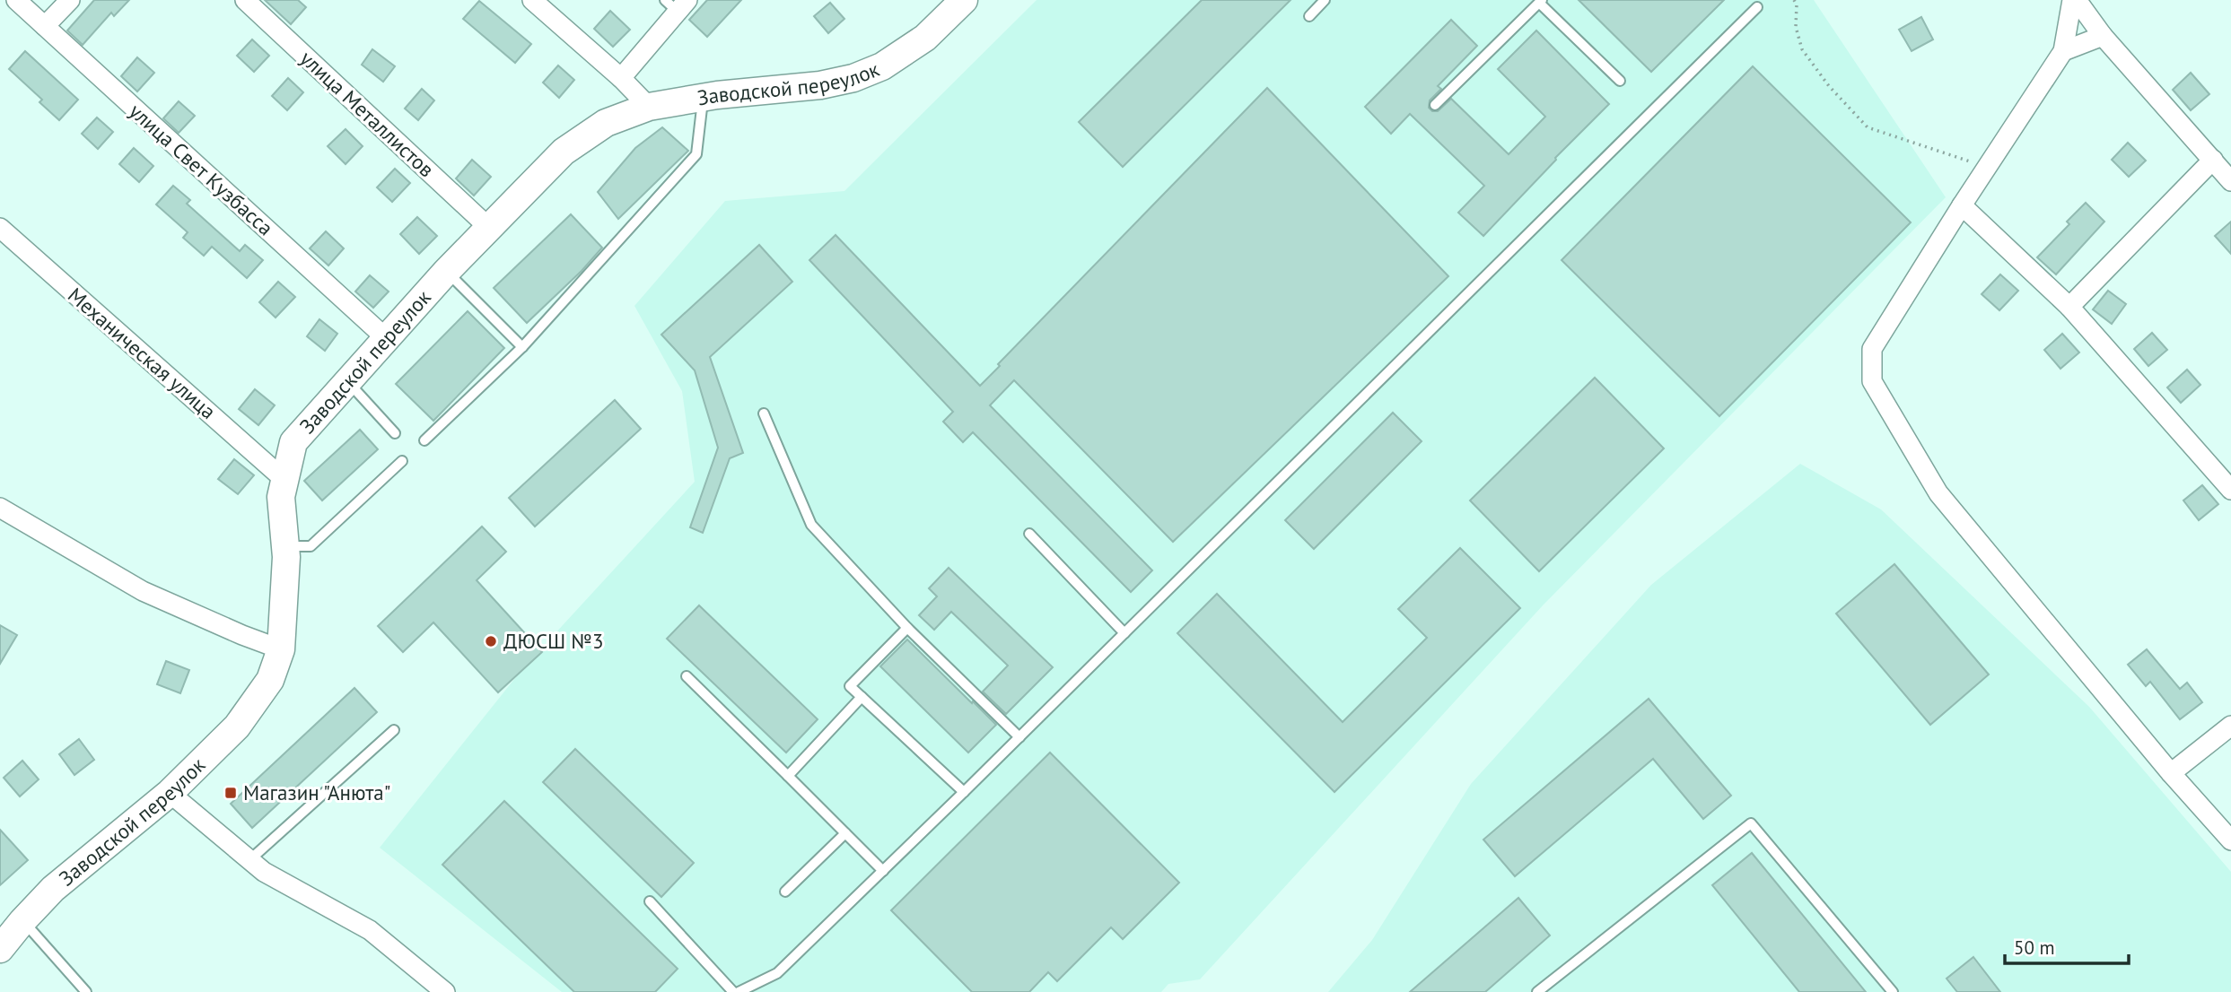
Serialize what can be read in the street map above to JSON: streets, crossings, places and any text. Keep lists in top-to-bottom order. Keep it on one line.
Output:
{"streets":{"main road":["Заводской переулок"],"street":["улица Металлистов","улица Свет Кузбасса","Механическая улица"]},"crossings":[["Заводской переулок","улица Металлистов"],["Заводской переулок","улица Свет Кузбасса"],["Заводской переулок","Механическая улица"]],"places":{"other":["ДЮСШ №3"],"transit":["Магазин \"Анюта\""]},"scale_bar":"50 m"}
